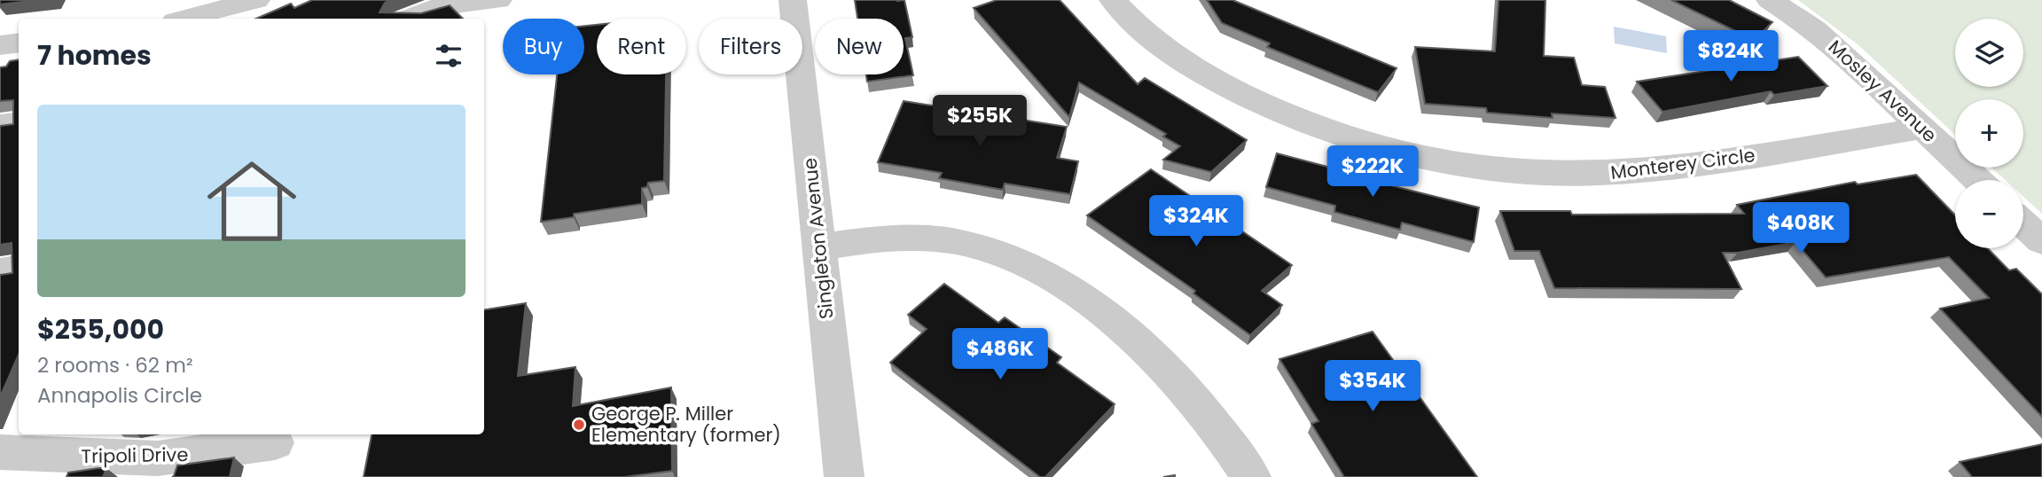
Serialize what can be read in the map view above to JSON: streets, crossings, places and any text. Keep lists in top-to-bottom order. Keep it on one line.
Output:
{"streets":{"street":["Mosley Avenue","Monterey Circle","Singleton Avenue","Tripoli Drive"]},"crossings":[["Mosley Avenue","Monterey Circle"]],"places":["George P. Miller Elementary (former)"],"page":{"map_buttons":["+","−"],"chip":["Buy","Rent","Filters","New"],"heading":"7 homes","price":["$824K","$255K","$222K","$324K","$408K","$486K","$354K"],"list":[{"name":"$255,000","note":"2 rooms · 62 m² · Annapolis Circle"}]}}
